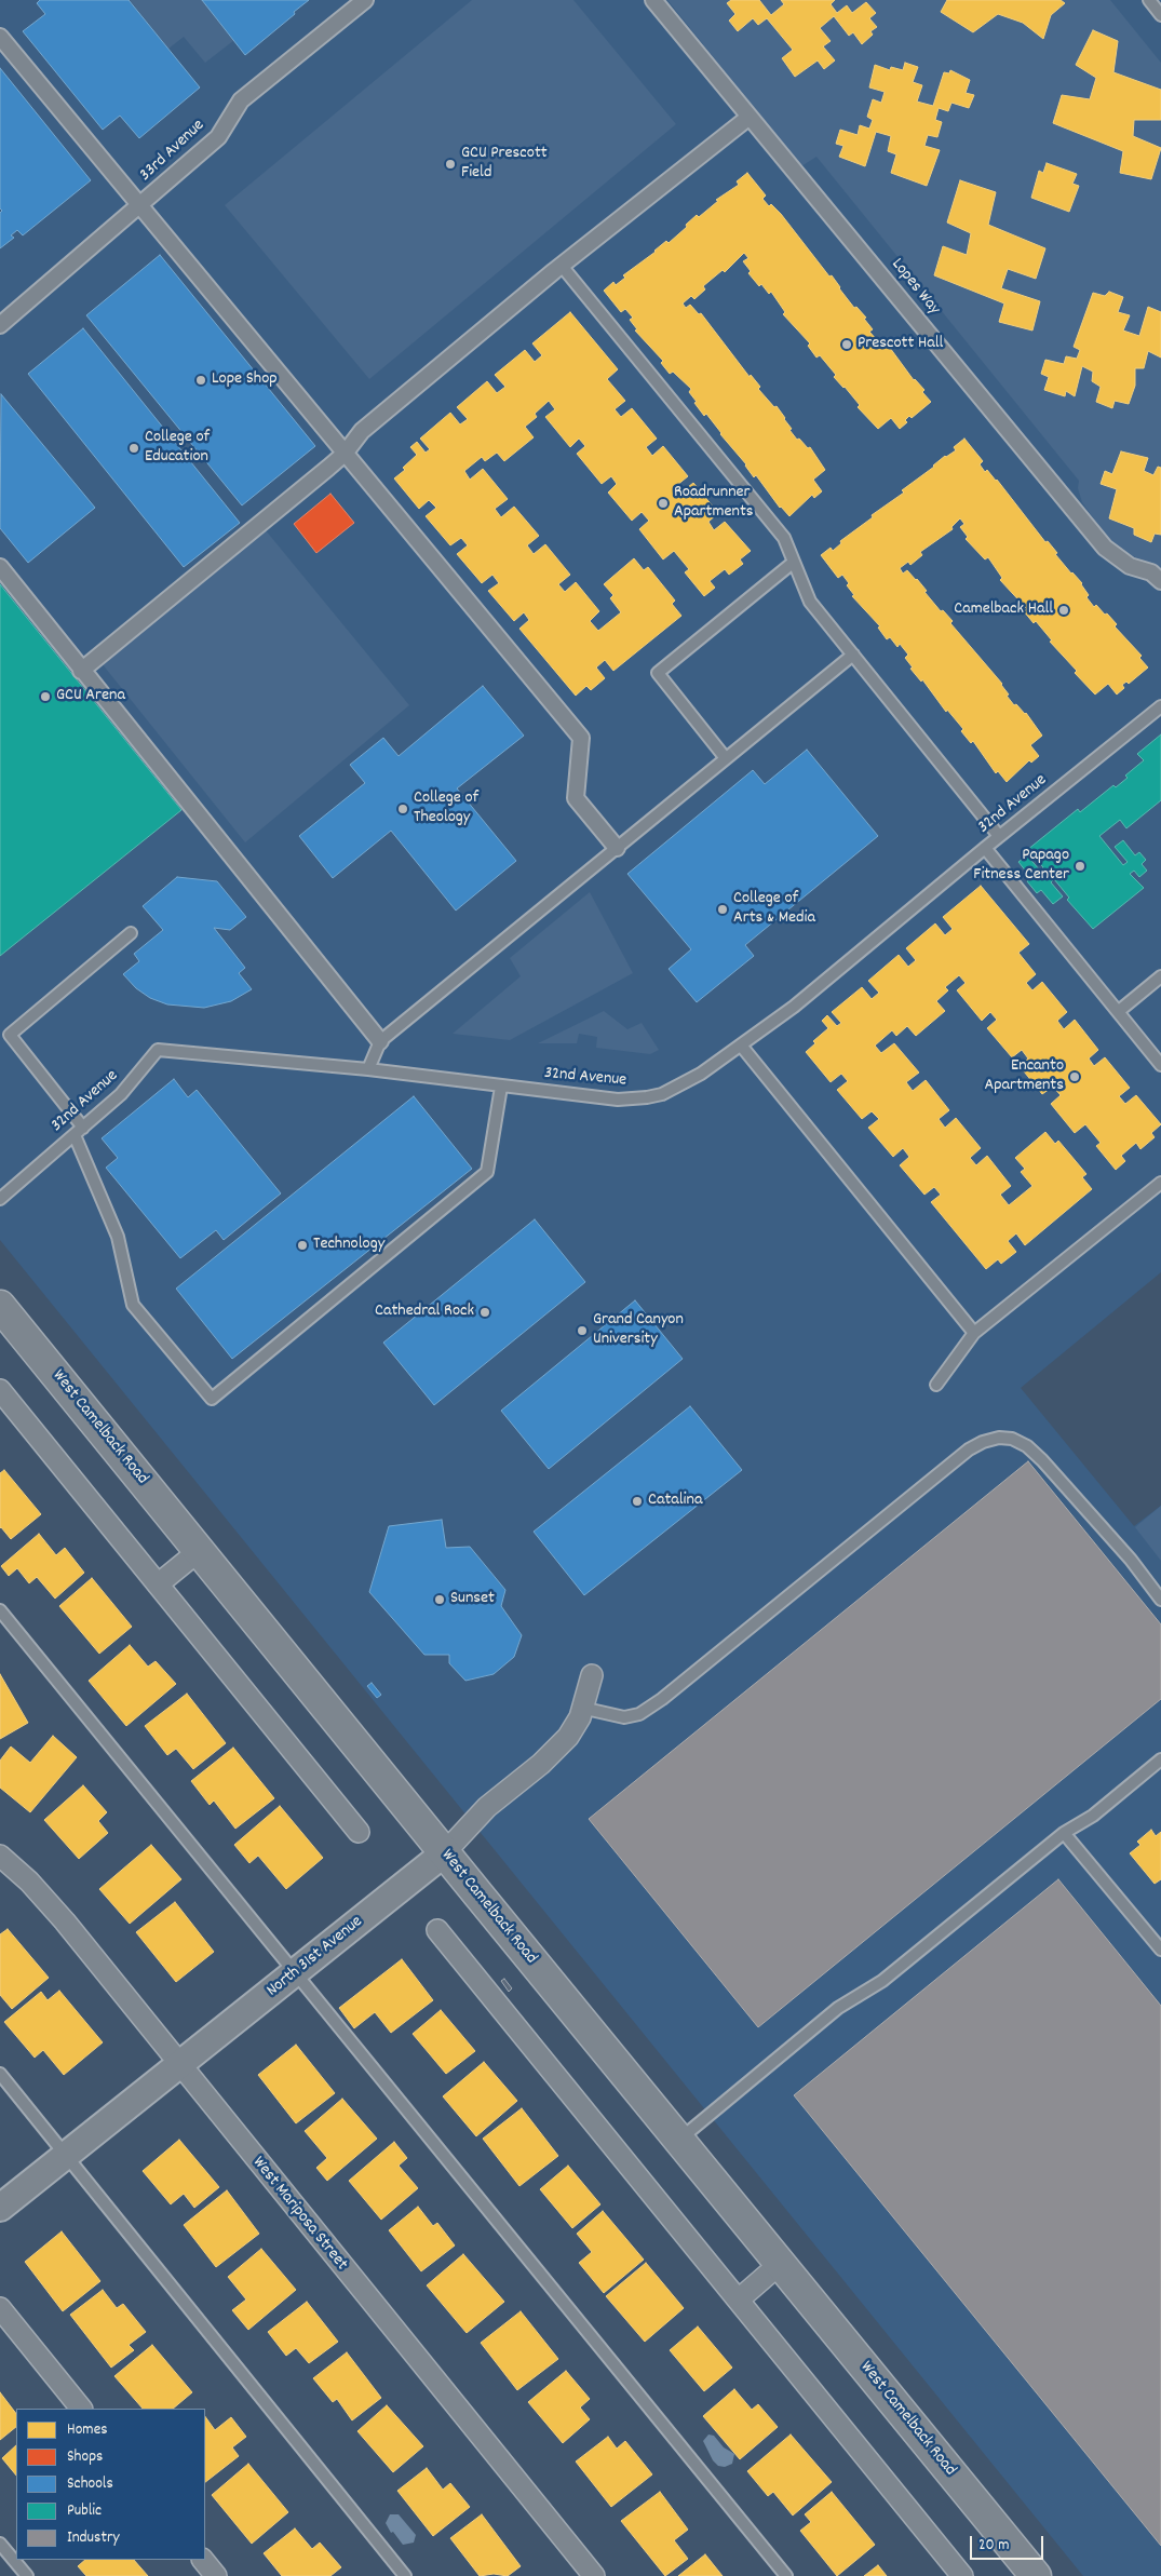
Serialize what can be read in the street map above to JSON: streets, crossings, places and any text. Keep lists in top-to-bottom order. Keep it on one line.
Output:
{"streets":{"main road":["West Camelback Road"],"street":["33rd Avenue","Lopes Way","North 31st Avenue","West Mariposa Street"],"lane":["32nd Avenue"]},"crossings":[["West Camelback Road","North 31st Avenue"],["North 31st Avenue","West Mariposa Street"]],"places":["GCU Prescott Field","Prescott Hall","Lope Shop","College of Education","Roadrunner Apartments","Camelback Hall","GCU Arena","College of Theology","Papago Fitness Center","College of Arts & Media","Encanto Apartments","Technology","Cathedral Rock","Grand Canyon University","Catalina","Sunset"],"legend":["Homes","Shops","Schools","Public","Industry"],"scale_bar":"20 m"}
